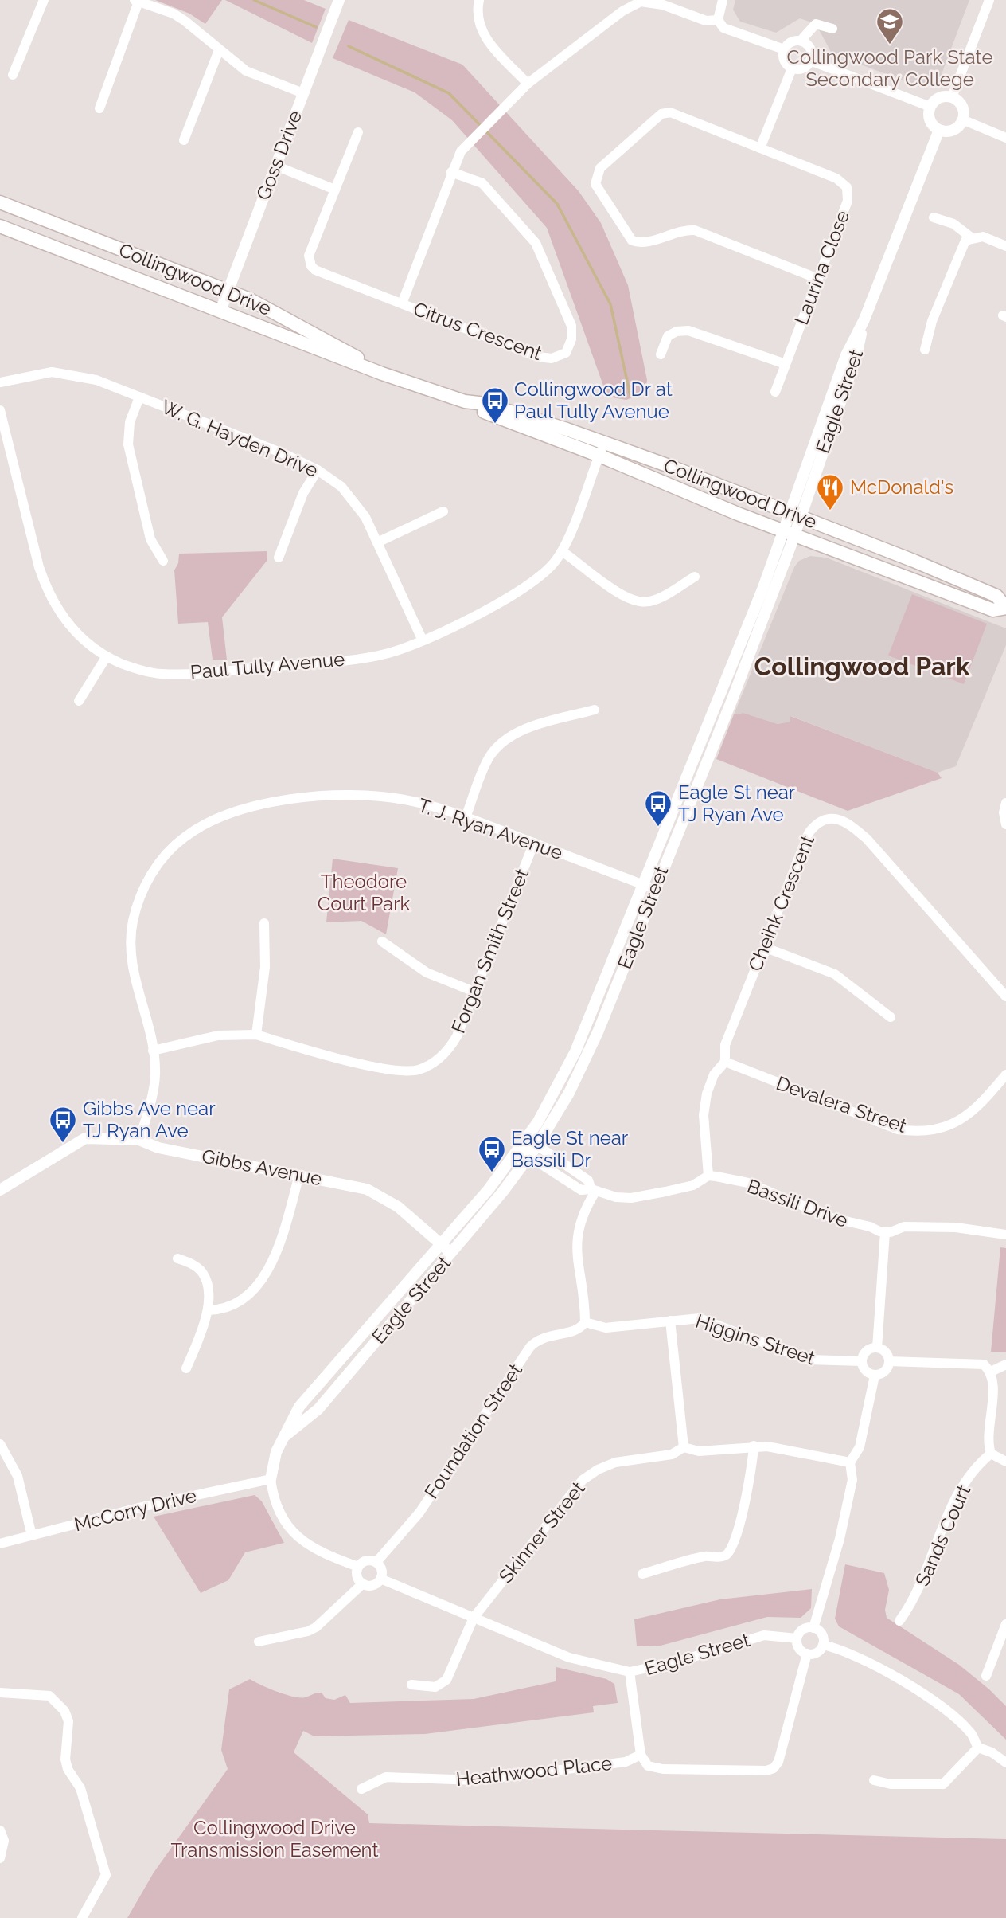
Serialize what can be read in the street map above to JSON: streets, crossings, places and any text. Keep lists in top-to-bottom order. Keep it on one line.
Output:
{"streets":{"main road":["Collingwood Drive"],"street":["Goss Drive","Laurina Close","Citrus Crescent","Eagle Street","W. G. Hayden Drive","Paul Tully Avenue","T. J. Ryan Avenue","Cheihk Crescent","Forgan Smith Street","Devalera Street","Gibbs Avenue","Bassili Drive","Higgins Street","Foundation Street","McCorry Drive","Skinner Street","Sands Court","Heathwood Place"]},"crossings":[["Goss Drive","Collingwood Drive"],["Collingwood Drive","Eagle Street"],["Collingwood Drive","Paul Tully Avenue"],["Eagle Street","T. J. Ryan Avenue"],["Eagle Street","Gibbs Avenue"],["Eagle Street","Foundation Street"],["Eagle Street","McCorry Drive"],["Eagle Street","Skinner Street"],["W. G. Hayden Drive","Paul Tully Avenue"],["T. J. Ryan Avenue","Forgan Smith Street"],["T. J. Ryan Avenue","Gibbs Avenue"],["Cheihk Crescent","Devalera Street"],["Cheihk Crescent","Bassili Drive"],["Higgins Street","Foundation Street"]],"districts":["Collingwood Park"],"parks":["Theodore Court Park","Collingwood Drive Transmission Easement"],"places":{"school or university":["Collingwood Park State Secondary College"],"bus stop":["Collingwood Dr at Paul Tully Avenue","Eagle St near TJ Ryan Ave","Gibbs Ave near TJ Ryan Ave","Eagle St near Bassili Dr"],"restaurant":["McDonald's"]}}
